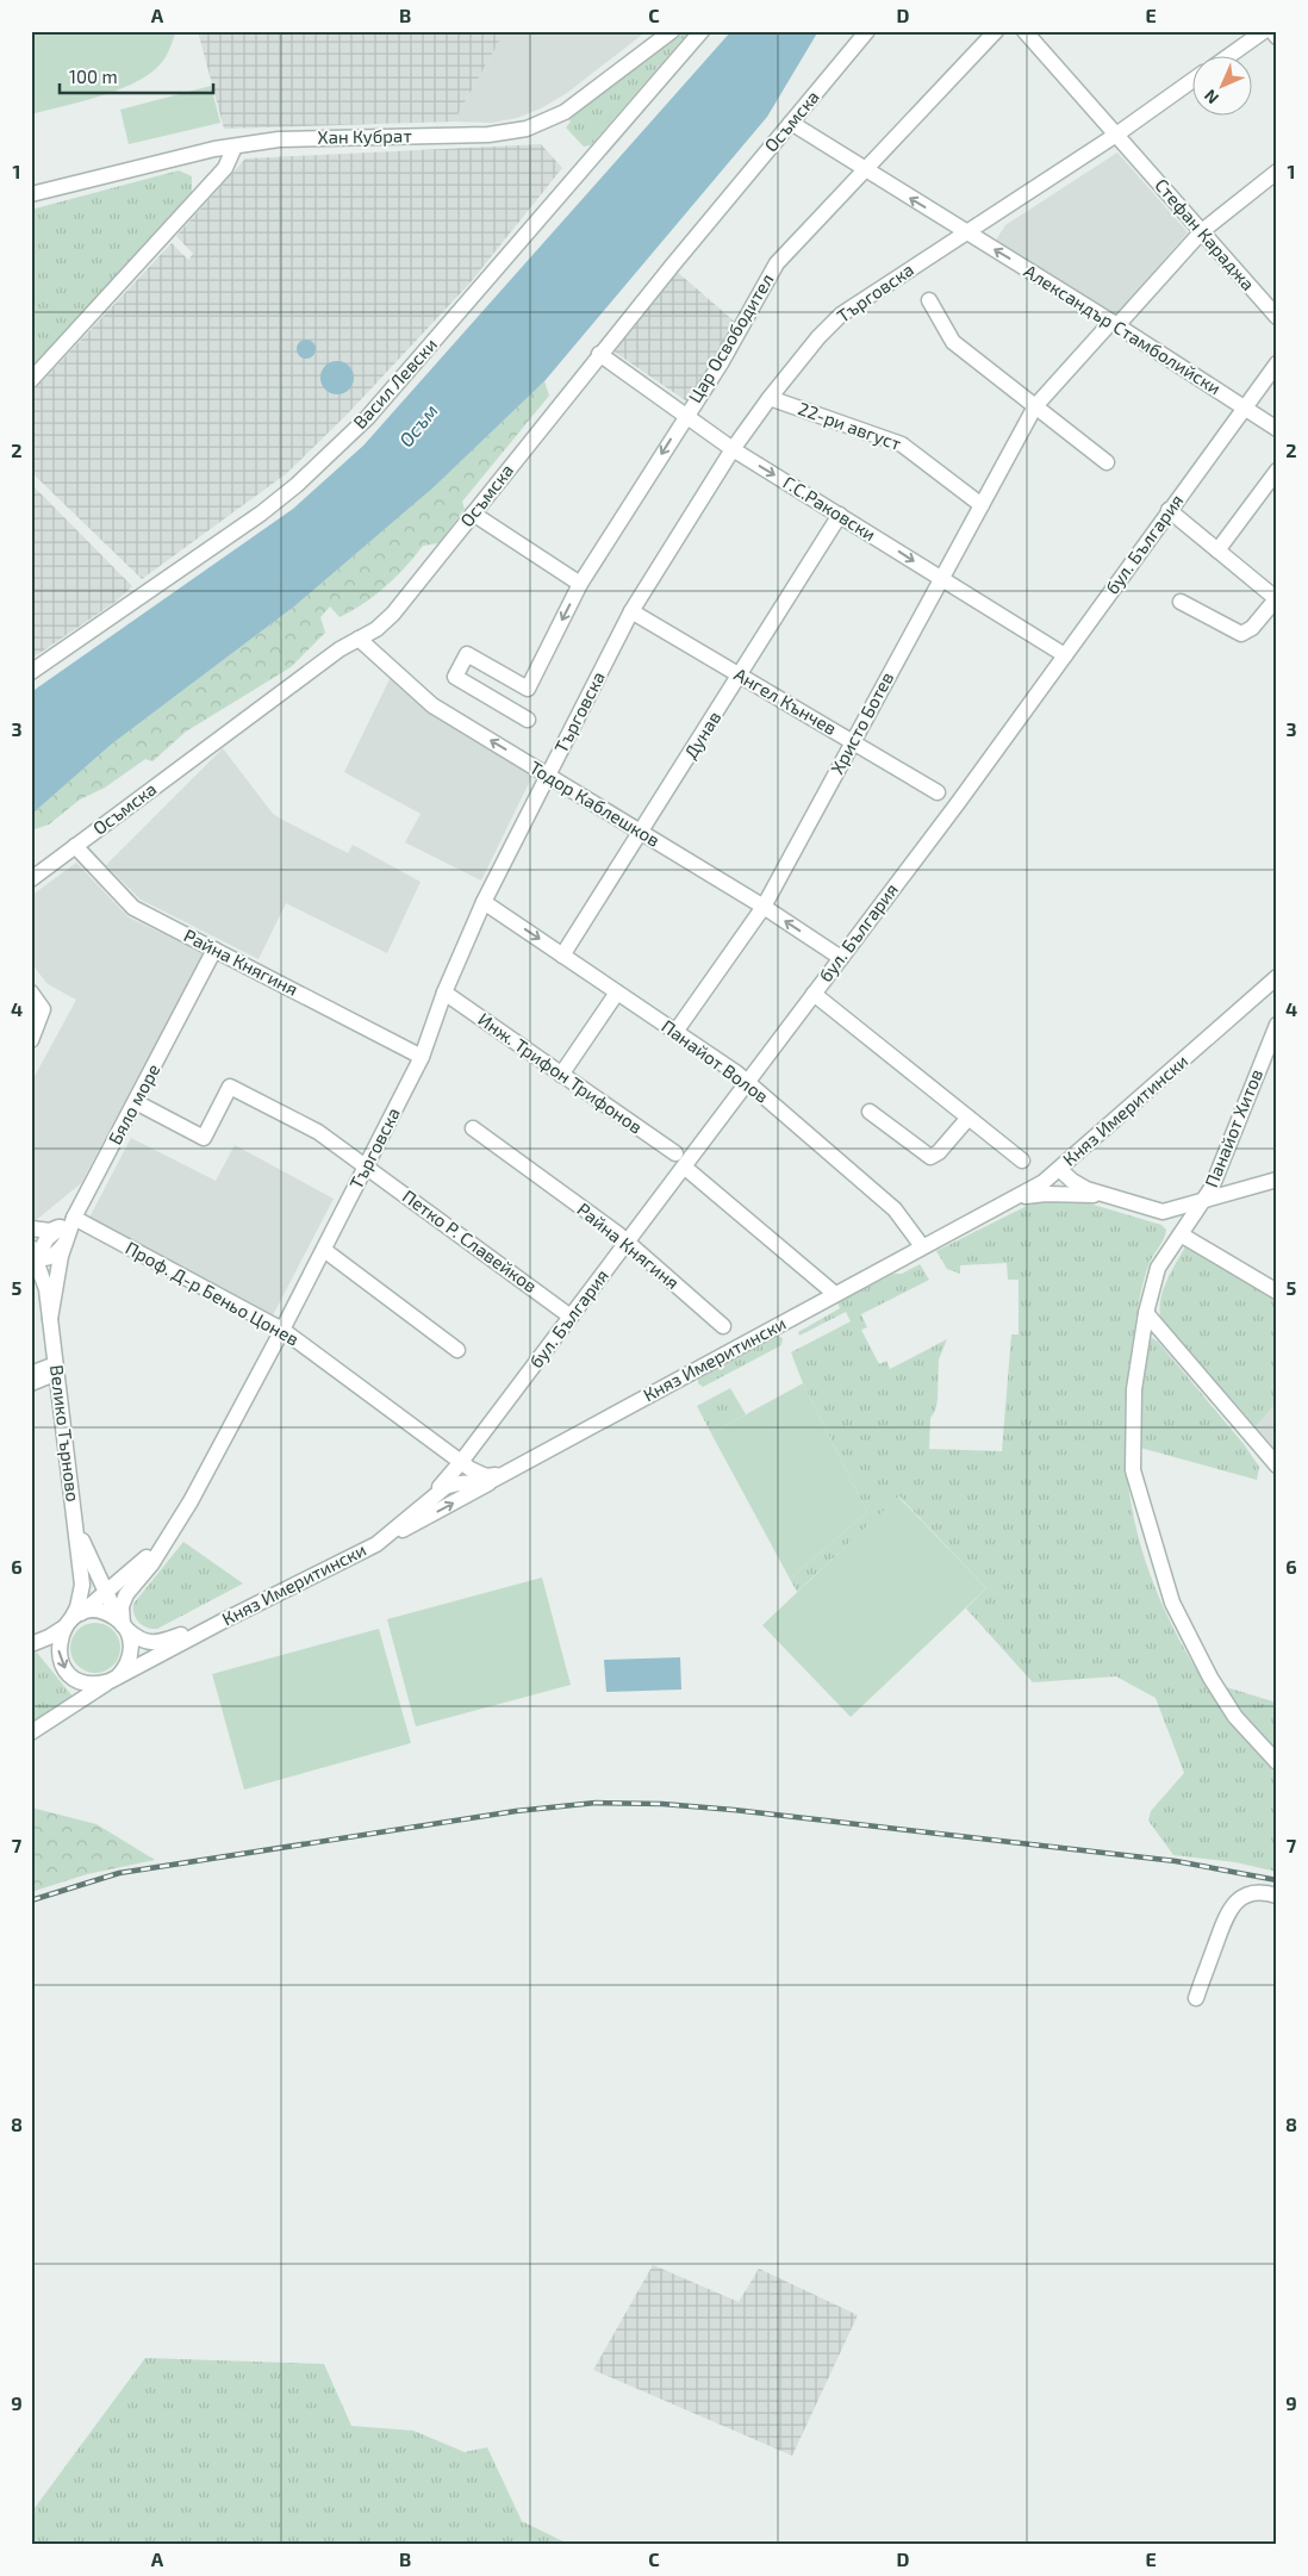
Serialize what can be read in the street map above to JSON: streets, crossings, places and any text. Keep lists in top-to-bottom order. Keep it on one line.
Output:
{"streets":{"street":["Осъмска","Хан Кубрат","Стефан Караджа","Търговска","Александър Стамболийски","Цар Освободител","Васил Левски","22-ри август","Г.С.Раковски","бул. България","Ангел Кънчев","Христо Ботев","Дунав","Тодор Каблешков","Райна Княгиня","Панайот Волов","Инж. Трифон Трифонов","Бяло море","Княз Имеритински","Панайот Хитов","Петко Р. Славейков","Проф. Д-р Беньо Цонев","Велико Търново"]},"crossings":[["Осъмска","Александър Стамболийски"],["Осъмска","Г.С.Раковски"],["Осъмска","Тодор Каблешков"],["Осъмска","Райна Княгиня"],["Стефан Караджа","Търговска"],["Търговска","Александър Стамболийски"],["Търговска","22-ри август"],["Търговска","Г.С.Раковски"],["Търговска","Ангел Кънчев"],["Търговска","Тодор Каблешков"],["Търговска","Райна Княгиня"],["Търговска","Панайот Волов"],["Търговска","Инж. Трифон Трифонов"],["Търговска","Петко Р. Славейков"],["Търговска","Проф. Д-р Беньо Цонев"],["Александър Стамболийски","Цар Освободител"],["Александър Стамболийски","бул. България"],["Александър Стамболийски","Христо Ботев"],["Цар Освободител","Г.С.Раковски"],["22-ри август","Христо Ботев"],["Г.С.Раковски","бул. България"],["Г.С.Раковски","Христо Ботев"],["Г.С.Раковски","Дунав"],["бул. България","Тодор Каблешков"],["бул. България","Райна Княгиня"],["бул. България","Панайот Волов"],["бул. България","Княз Имеритински"],["бул. България","Петко Р. Славейков"],["бул. България","Проф. Д-р Беньо Цонев"],["Ангел Кънчев","Христо Ботев"],["Ангел Кънчев","Дунав"],["Христо Ботев","Тодор Каблешков"],["Христо Ботев","Панайот Волов"],["Дунав","Тодор Каблешков"],["Дунав","Панайот Волов"],["Райна Княгиня","Бяло море"],["Панайот Волов","Княз Имеритински"],["Бяло море","Петко Р. Славейков"],["Бяло море","Проф. Д-р Беньо Цонев"],["Бяло море","Велико Търново"],["Княз Имеритински","Проф. Д-р Беньо Цонев"],["Княз Имеритински","Велико Търново"]],"one_way":["Г.С.Раковски","Тодор Каблешков"],"water":["Осъм"],"scale_bar":"100 m","north":"bottom left","grid":{"columns":["A","B","C","D","E"],"rows":["1","2","3","4","5","6","7","8","9"]}}
